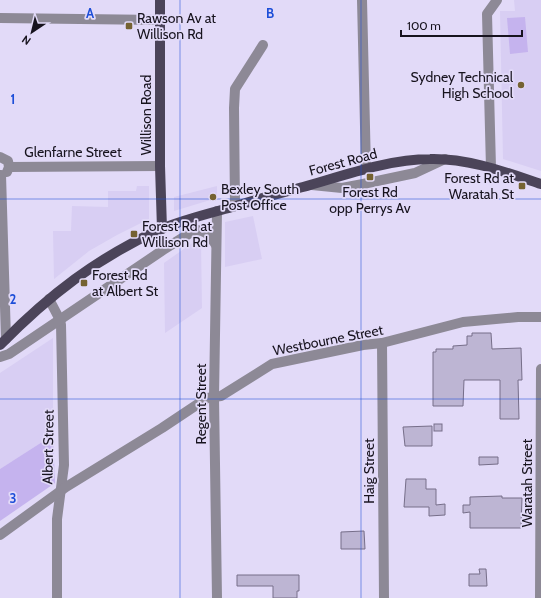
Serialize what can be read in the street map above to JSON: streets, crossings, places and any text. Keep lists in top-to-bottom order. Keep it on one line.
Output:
{"streets":{"main road":["Willison Road","Forest Road"],"street":["Glenfarne Street","Westbourne Street","Regent Street","Albert Street","Haig Street","Waratah Street"]},"crossings":[["Willison Road","Glenfarne Street"],["Willison Road","Forest Road"],["Forest Road","Regent Street"],["Forest Road","Albert Street"],["Westbourne Street","Regent Street"],["Westbourne Street","Albert Street"],["Westbourne Street","Haig Street"]],"places":{"transit":["Rawson Av at Willison Rd","Forest Rd opp Perrys Av","Forest Rd at Waratah St","Forest Rd at Willison Rd","Forest Rd at Albert St"],"other":["Sydney Technical High School","Bexley South Post Office"]},"scale_bar":"100 m","north":"bottom left","grid":{"columns":["A","B"],"rows":["1","2","3"]}}
